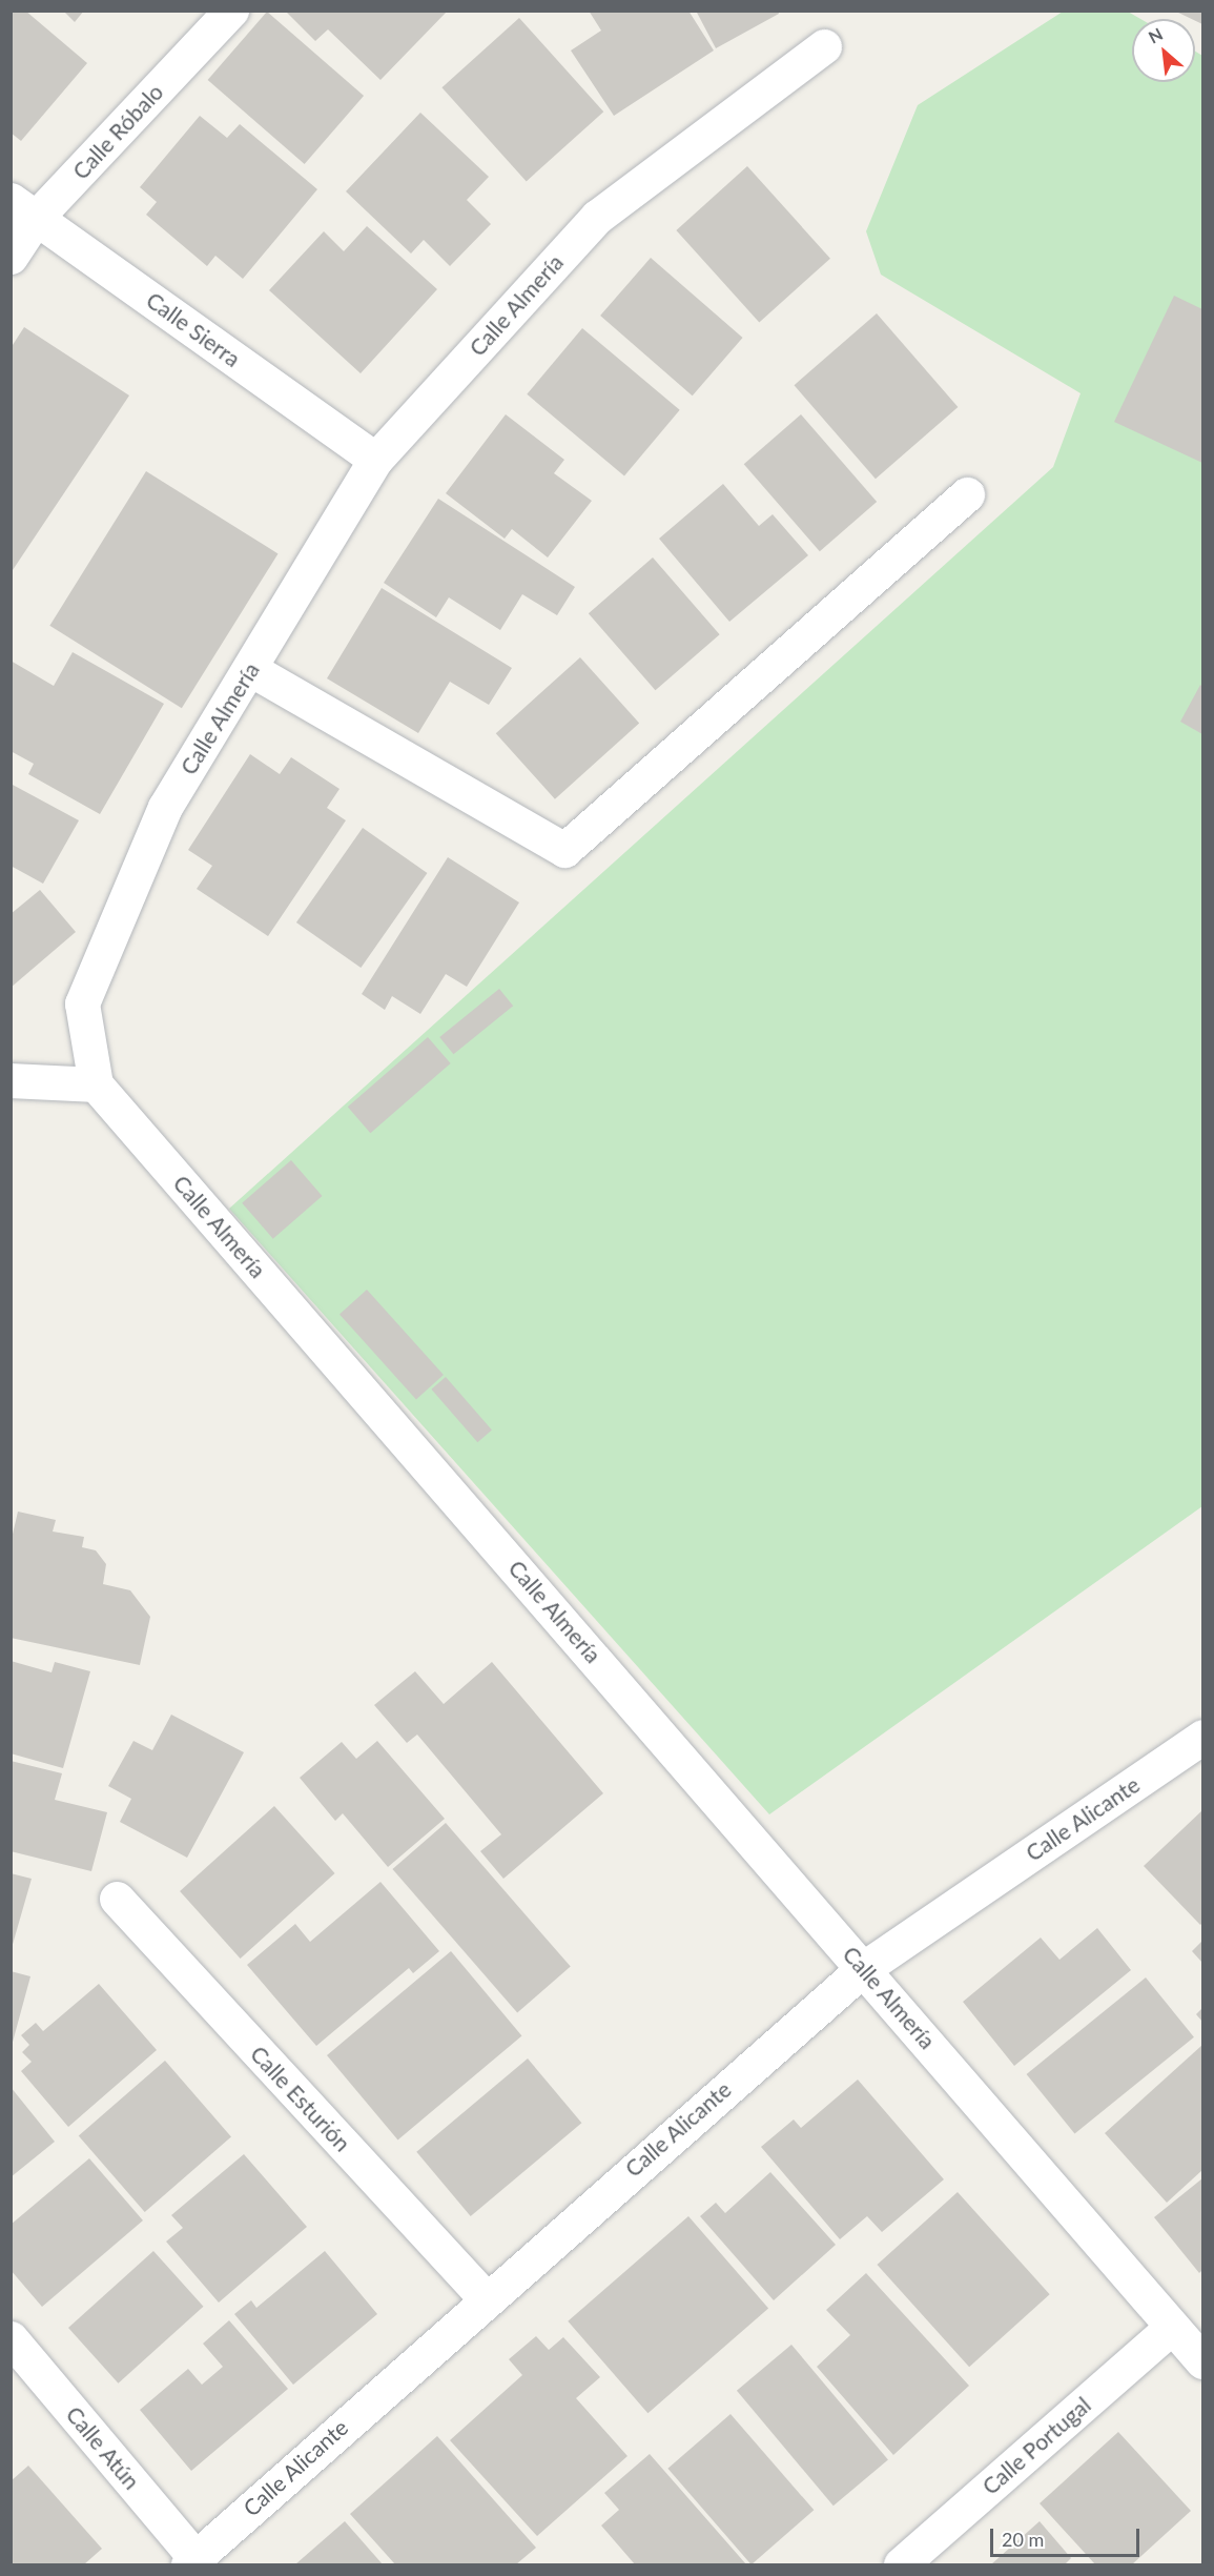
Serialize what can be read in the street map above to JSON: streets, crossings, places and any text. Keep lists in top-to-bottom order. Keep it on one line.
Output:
{"streets":{"street":["Calle Róbalo","Calle Almería","Calle Sierra","Calle Alicante","Calle Esturión","Calle Portugal","Calle Atún"]},"crossings":[["Calle Róbalo","Calle Sierra"],["Calle Almería","Calle Sierra"],["Calle Almería","Calle Alicante"],["Calle Almería","Calle Portugal"],["Calle Alicante","Calle Esturión"],["Calle Alicante","Calle Atún"]],"scale_bar":"20 m","north":"top left"}
